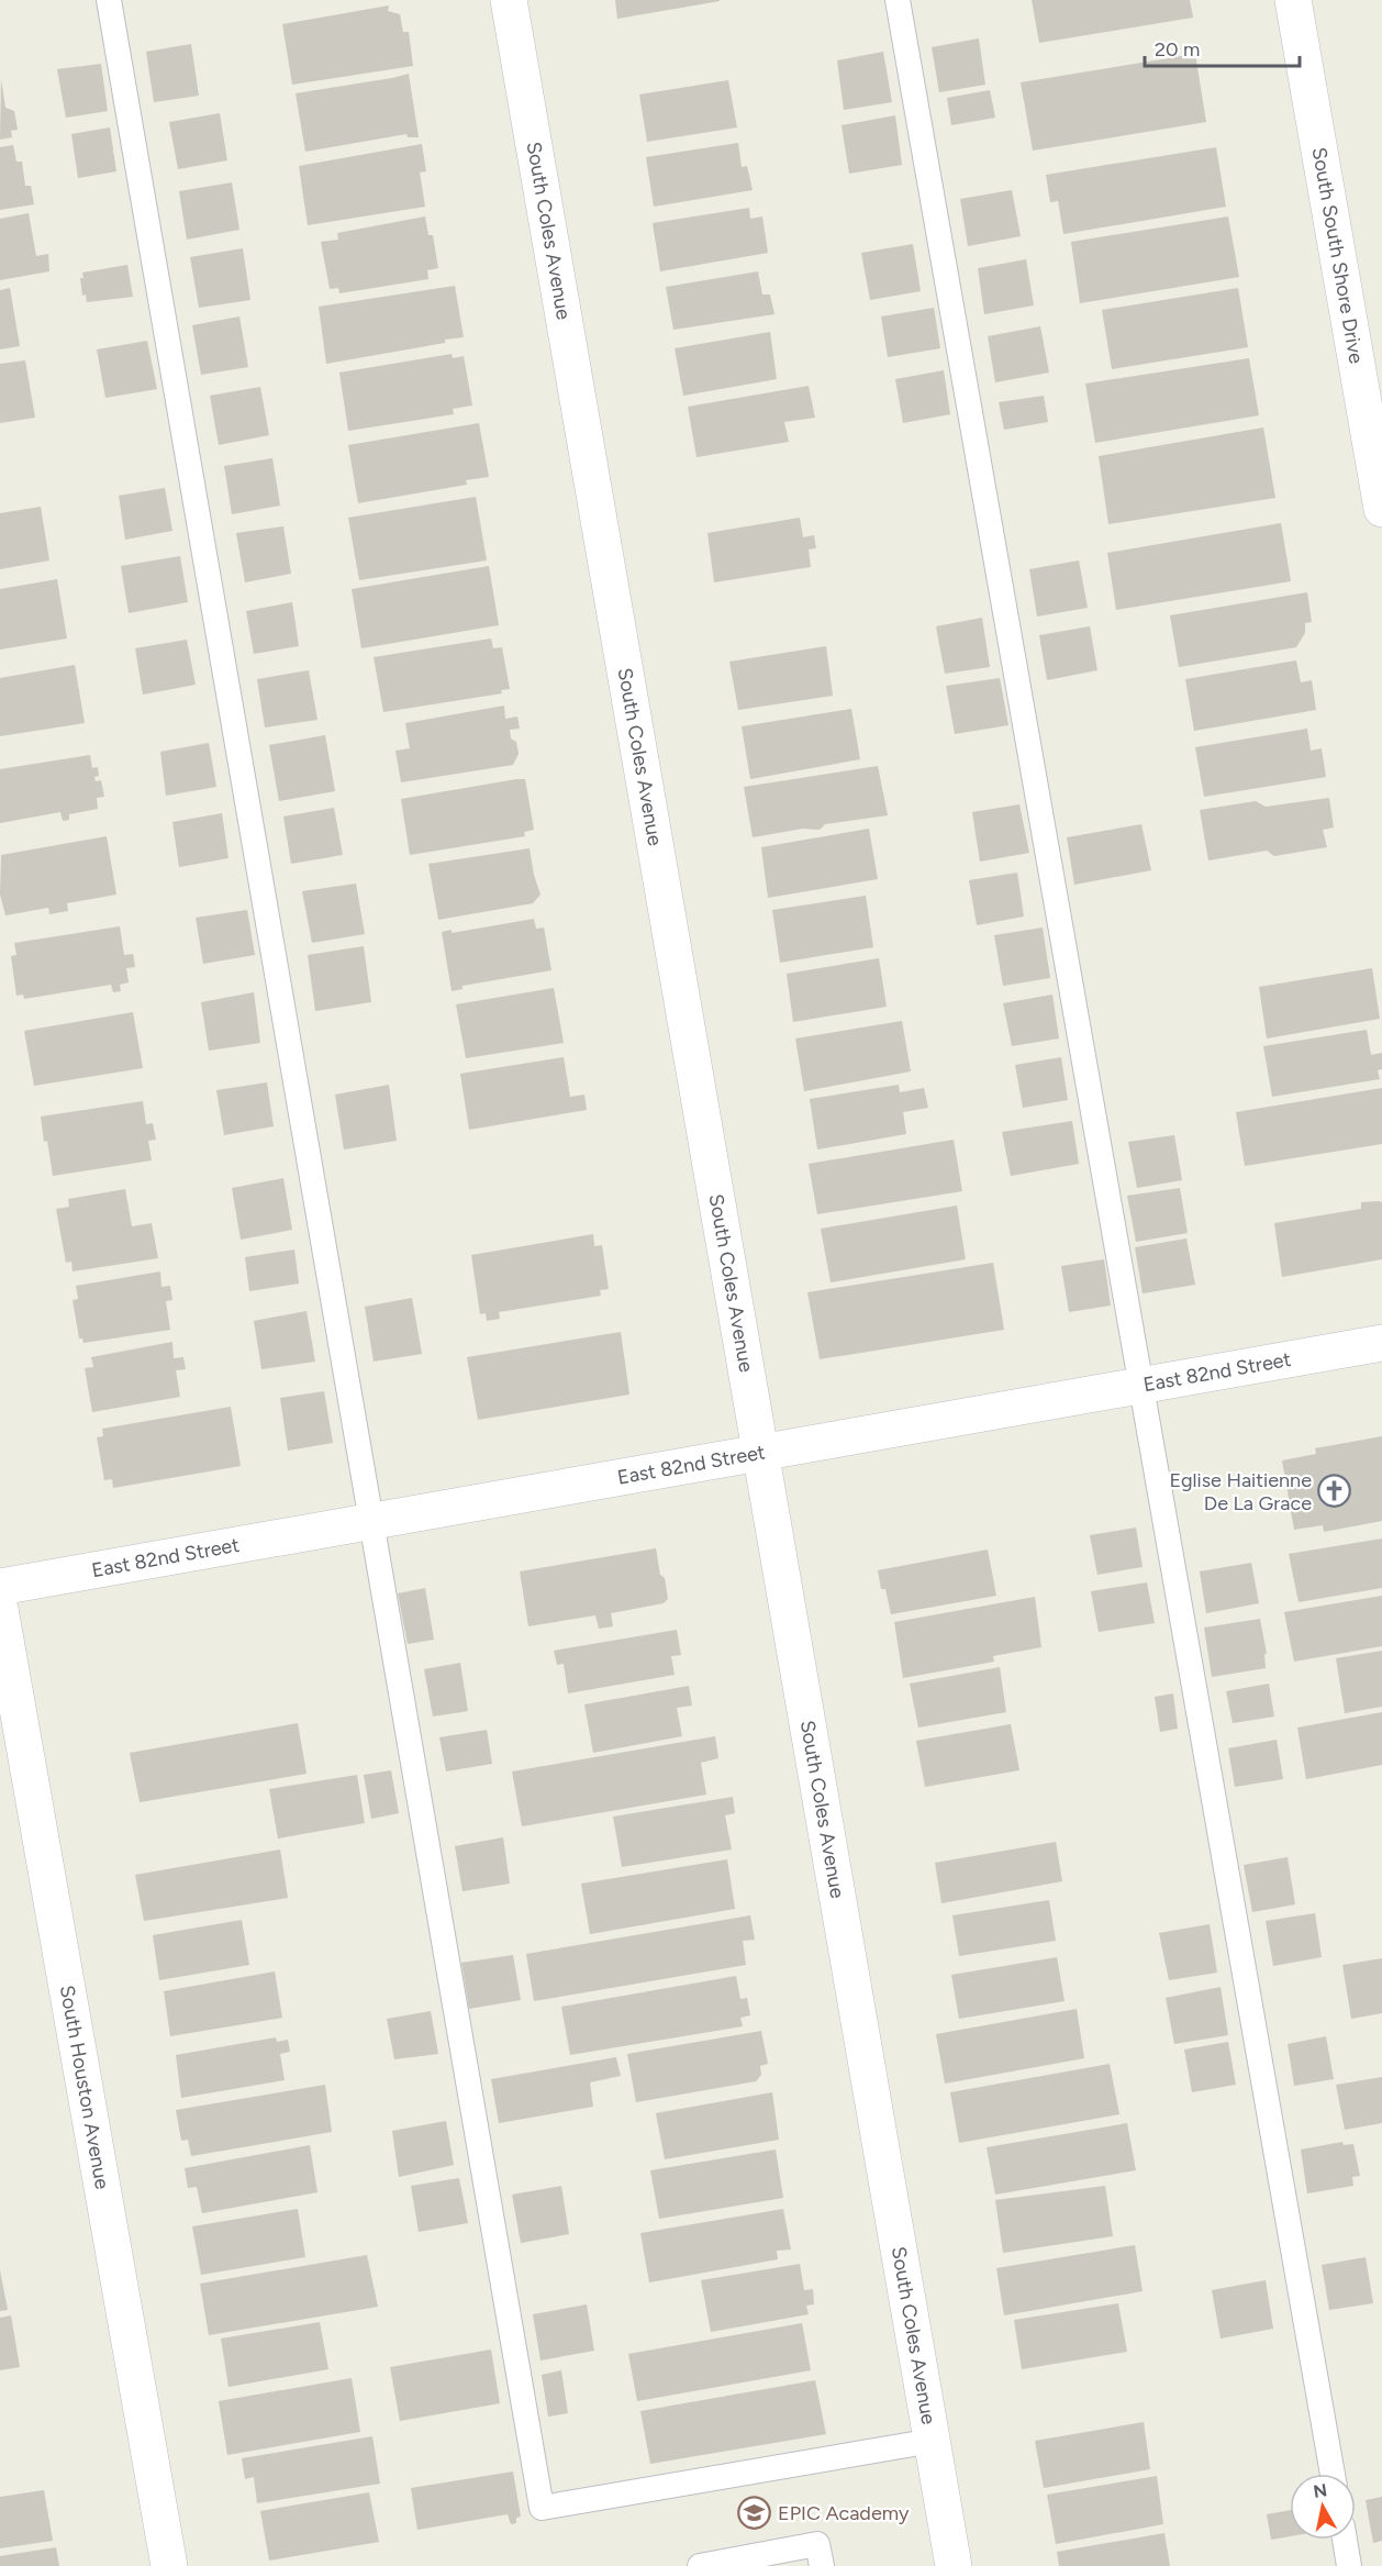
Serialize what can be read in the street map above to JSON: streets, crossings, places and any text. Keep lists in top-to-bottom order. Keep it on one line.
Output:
{"streets":{"street":["South Coles Avenue","South South Shore Drive","East 82nd Street","South Houston Avenue"]},"crossings":[["South Coles Avenue","East 82nd Street"]],"places":{"church":["Eglise Haitienne De La Grace"],"school or university":["EPIC Academy"]},"scale_bar":"20 m","north":"top"}
